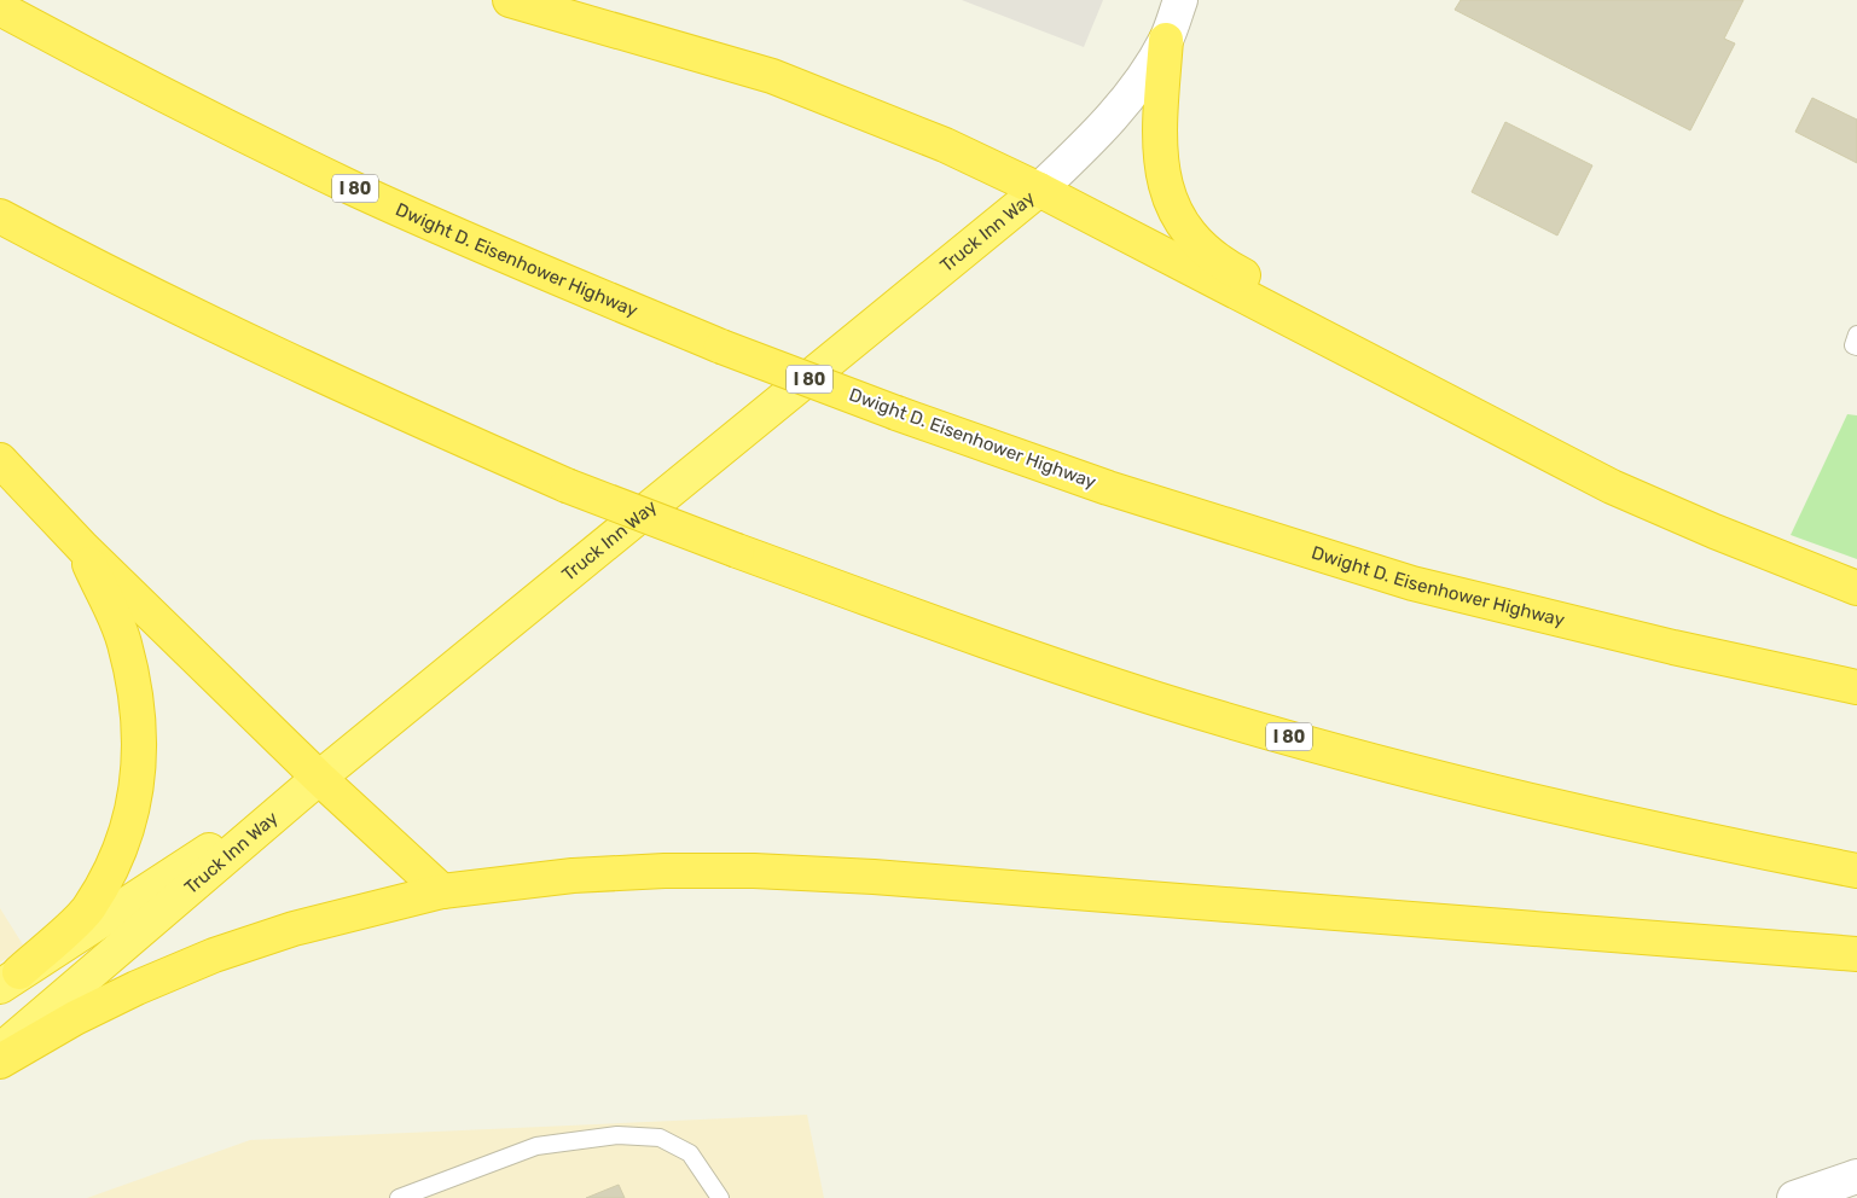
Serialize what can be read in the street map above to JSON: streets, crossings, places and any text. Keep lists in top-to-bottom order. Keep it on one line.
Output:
{"streets":{"highway":["I 80","Truck Inn Way","Dwight D. Eisenhower Highway"]}}
